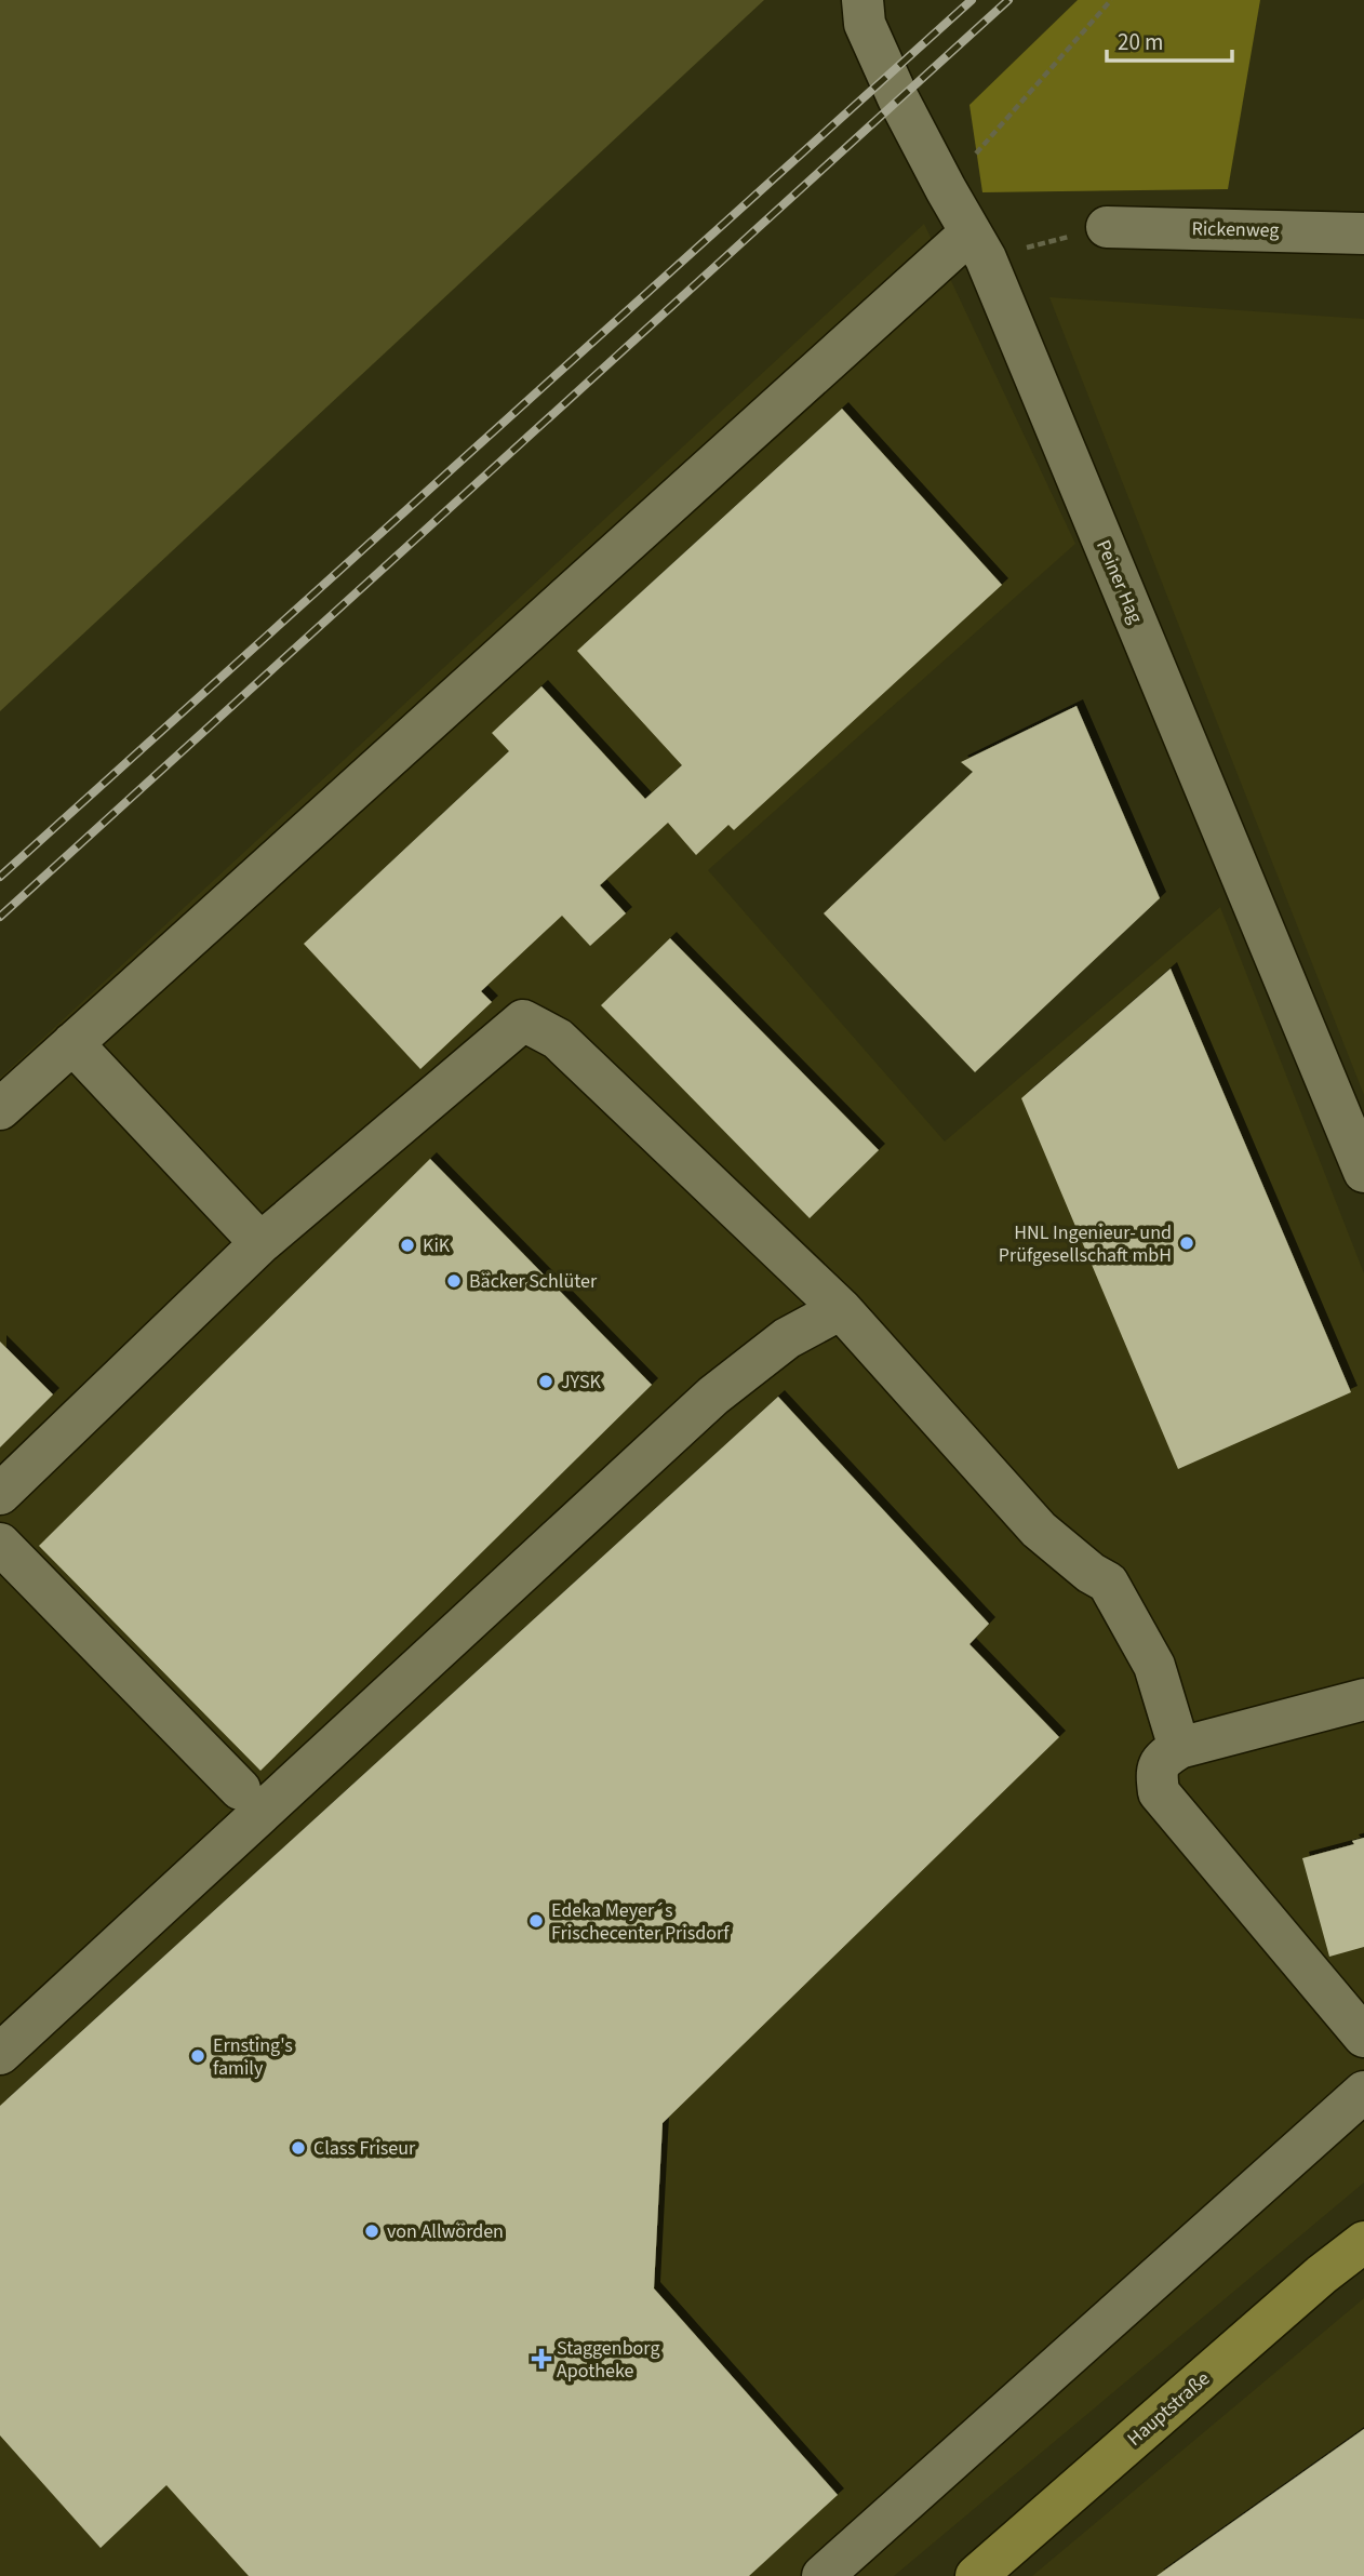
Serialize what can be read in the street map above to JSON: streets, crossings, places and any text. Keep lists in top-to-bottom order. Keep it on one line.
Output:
{"streets":{"main road":["Hauptstraße"],"street":["Rickenweg","Peiner Hag"]},"places":{"other":["HNL Ingenieur- und Prüfgesellschaft mbH","KiK","Bäcker Schlüter","JYSK","Edeka Meyer´s Frischecenter Prisdorf","Ernsting's family","Class Friseur","von Allwörden"],"health":["Staggenborg Apotheke"]},"scale_bar":"20 m"}
